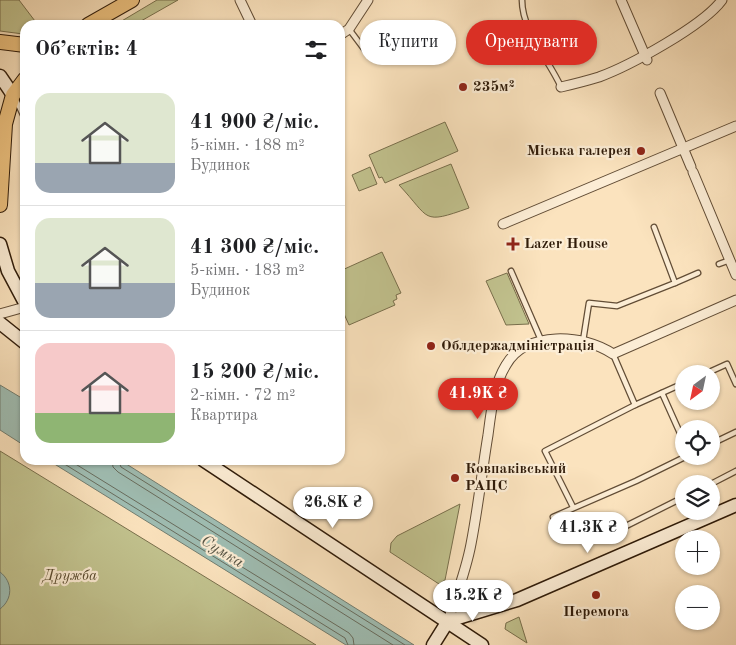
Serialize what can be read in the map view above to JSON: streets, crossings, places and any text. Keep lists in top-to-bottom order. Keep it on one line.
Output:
{"water":["Сумка"],"parks":["Дружба"],"places":{"other":["235м²","Міська галерея","Облдержадміністрація","Ковпаківський РАЦС","Перемога"],"health":["Lazer House"]},"north":"bottom left","page":{"chip":["Купити","Орендувати"],"heading":"Об’єктів: 4","list":[{"name":"41 900 ₴/міс.","note":"5-кімн. · 188 m² · Будинок"},{"name":"41 300 ₴/міс.","note":"5-кімн. · 183 m² · Будинок"},{"name":"15 200 ₴/міс.","note":"2-кімн. · 72 m² · Квартира"}],"map_buttons":["+","−"],"price":["41.9K ₴","26.8K ₴","41.3K ₴","15.2K ₴"]}}
